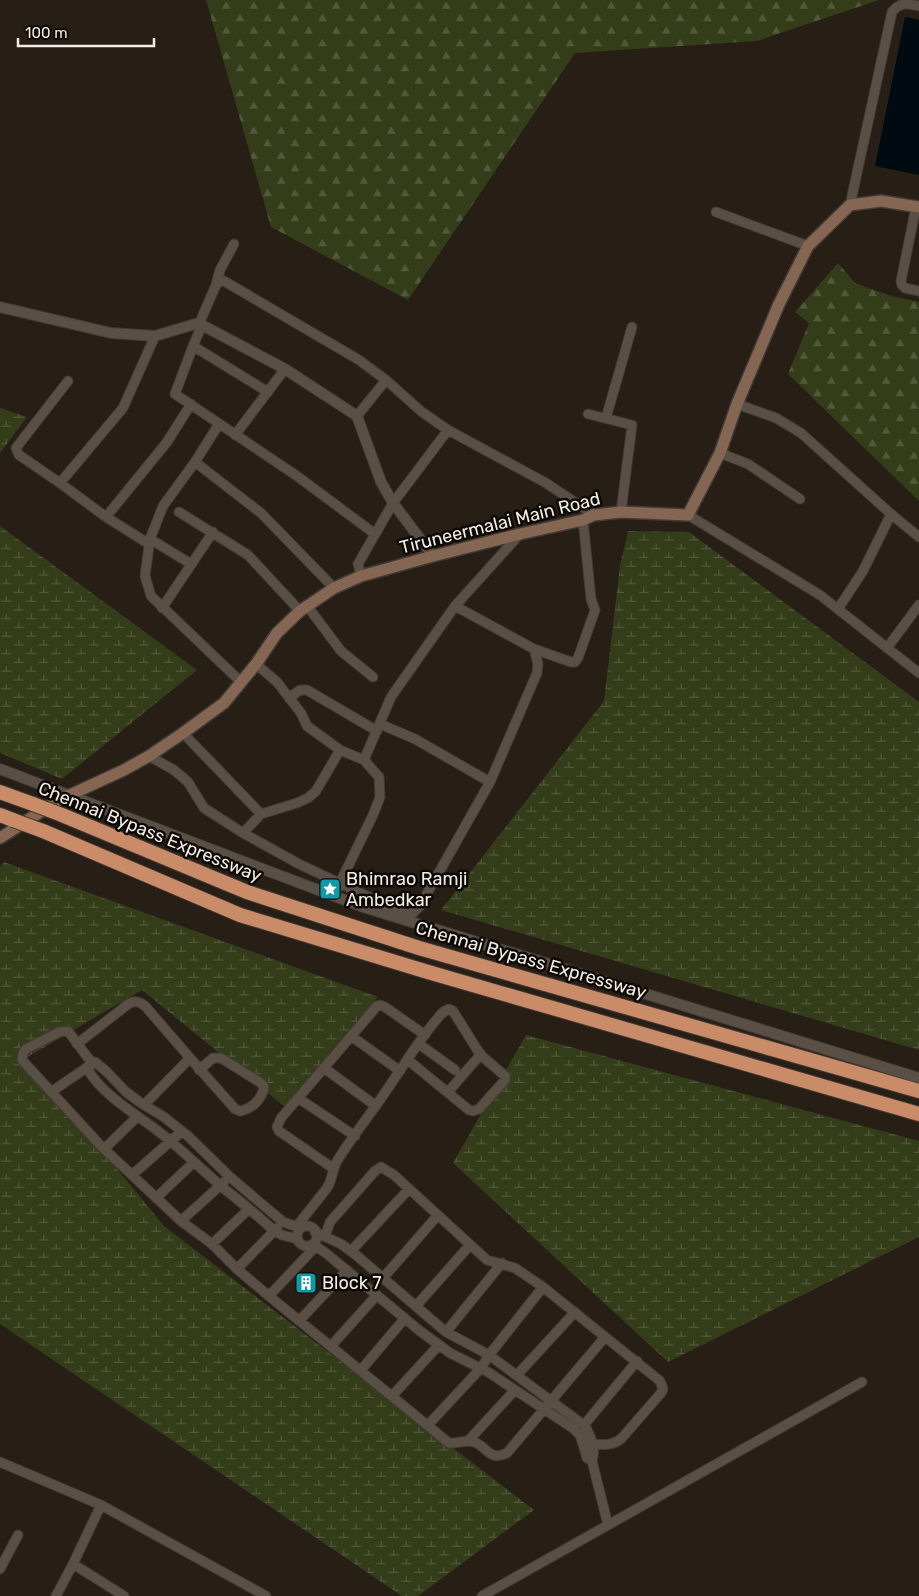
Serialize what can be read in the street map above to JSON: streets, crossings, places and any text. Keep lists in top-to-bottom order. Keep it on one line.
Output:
{"streets":{"highway":["Chennai Bypass Expressway"],"main road":["Tiruneermalai Main Road"]},"places":{"place":["Bhimrao Ramji Ambedkar"],"building":["Block 7"]},"scale_bar":"100 m"}
